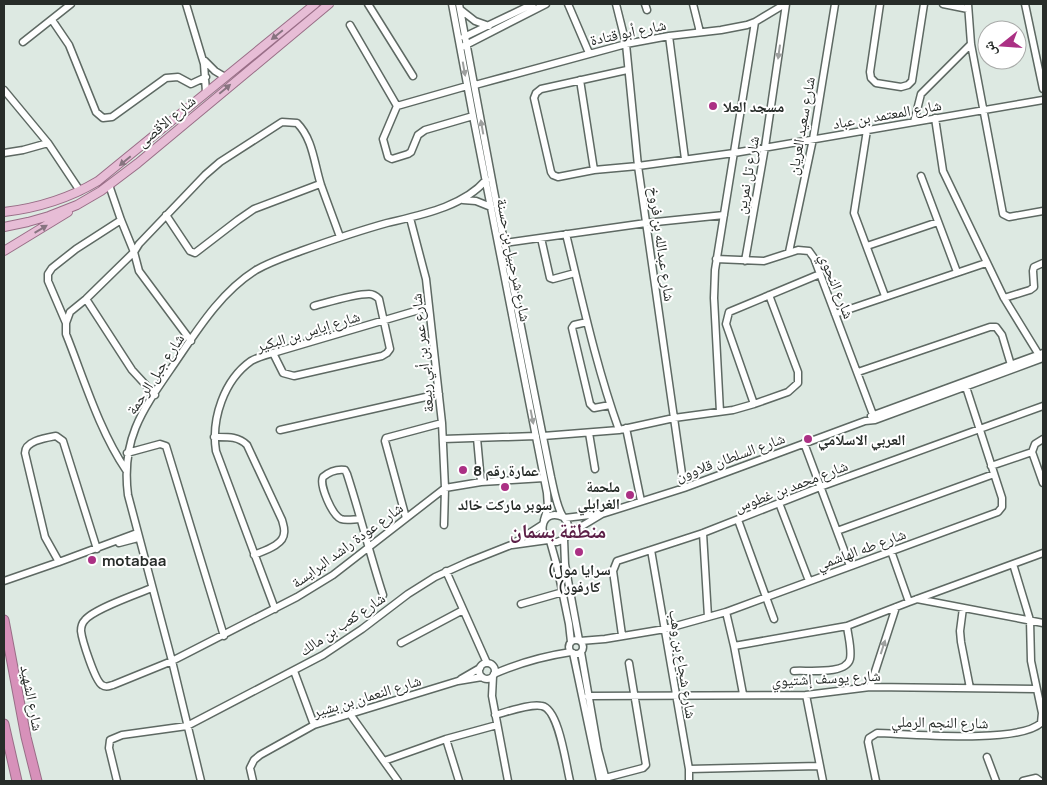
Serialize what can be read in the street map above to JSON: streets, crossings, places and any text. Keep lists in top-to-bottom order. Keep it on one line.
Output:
{"streets":{"highway":["شارع الشهيد"],"main road":["شارع الأقصى"],"street":["شارع أبو قتادة","شارع المعتمد بن عباد","شارع سعيد العريان","شارع تل نمرين","شارع عبدالله بن فروخ","شارع شرحبيل بن حسنة","شارع النحوي","شارع إياس بن البكير","شارع عمر بن أبي ربيعة","شارع جبل الرحمة","شارع السلطان قلاوون","شارع محمد بن غطوس","شارع عودة راشد البرايسة","شارع طه الهاشمي","شارع كعب بن مالك","شارع شجاع بن وهب","شارع يوسف إشتيوي","شارع النعمان بن بشير","شارع النجم الرملي"]},"crossings":[["شارع أبو قتادة","شارع تل نمرين"],["شارع أبو قتادة","شارع عبدالله بن فروخ"],["شارع أبو قتادة","شارع شرحبيل بن حسنة"],["شارع المعتمد بن عباد","شارع سعيد العريان"],["شارع المعتمد بن عباد","شارع تل نمرين"],["شارع المعتمد بن عباد","شارع عبدالله بن فروخ"],["شارع سعيد العريان","شارع النحوي"],["شارع تل نمرين","شارع النحوي"],["شارع عبدالله بن فروخ","شارع السلطان قلاوون"],["شارع شرحبيل بن حسنة","شارع جبل الرحمة"],["شارع شرحبيل بن حسنة","شارع السلطان قلاوون"],["شارع شرحبيل بن حسنة","شارع عودة راشد البرايسة"],["شارع شرحبيل بن حسنة","شارع كعب بن مالك"],["شارع النحوي","شارع السلطان قلاوون"],["شارع إياس بن البكير","شارع عمر بن أبي ربيعة"],["شارع إياس بن البكير","شارع عودة راشد البرايسة"],["شارع عمر بن أبي ربيعة","شارع جبل الرحمة"],["شارع عمر بن أبي ربيعة","شارع عودة راشد البرايسة"],["شارع جبل الرحمة","شارع عودة راشد البرايسة"],["شارع جبل الرحمة","شارع كعب بن مالك"],["شارع السلطان قلاوون","شارع طه الهاشمي"],["شارع السلطان قلاوون","شارع كعب بن مالك"],["شارع محمد بن غطوس","شارع طه الهاشمي"],["شارع محمد بن غطوس","شارع شجاع بن وهب"],["شارع طه الهاشمي","شارع شجاع بن وهب"],["شارع شجاع بن وهب","شارع يوسف إشتيوي"],["شارع يوسف إشتيوي","شارع النجم الرملي"]],"districts":["منطقة بسمان"],"places":["مسجد العلا","العربي الاسلامي","عمارة رقم 8","سوبر ماركت خالد","ملحمة الغرابلي","(سرايا مول (كارفور","motabaa"],"north":"left"}
